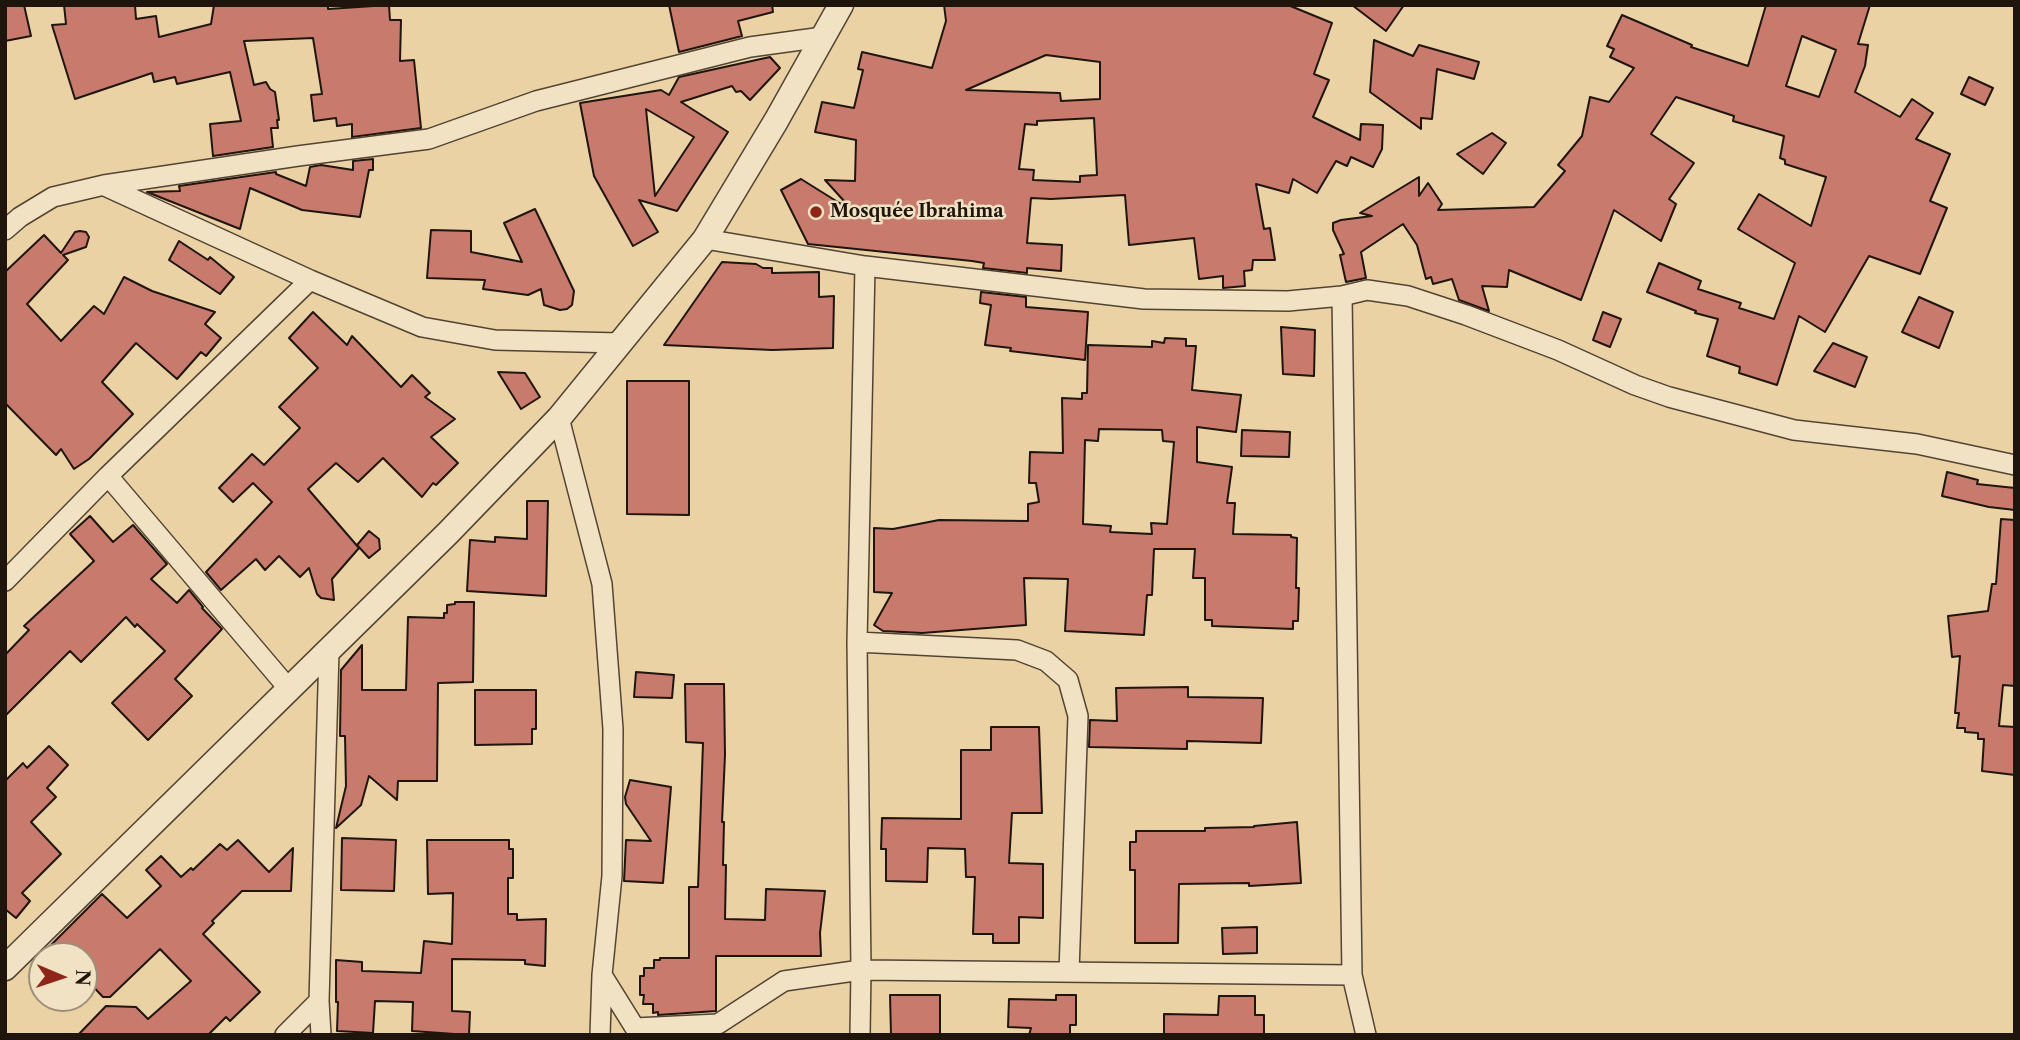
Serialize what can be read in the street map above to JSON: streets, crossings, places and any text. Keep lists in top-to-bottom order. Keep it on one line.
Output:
{"places":["Mosquée Ibrahima"],"north":"right"}
